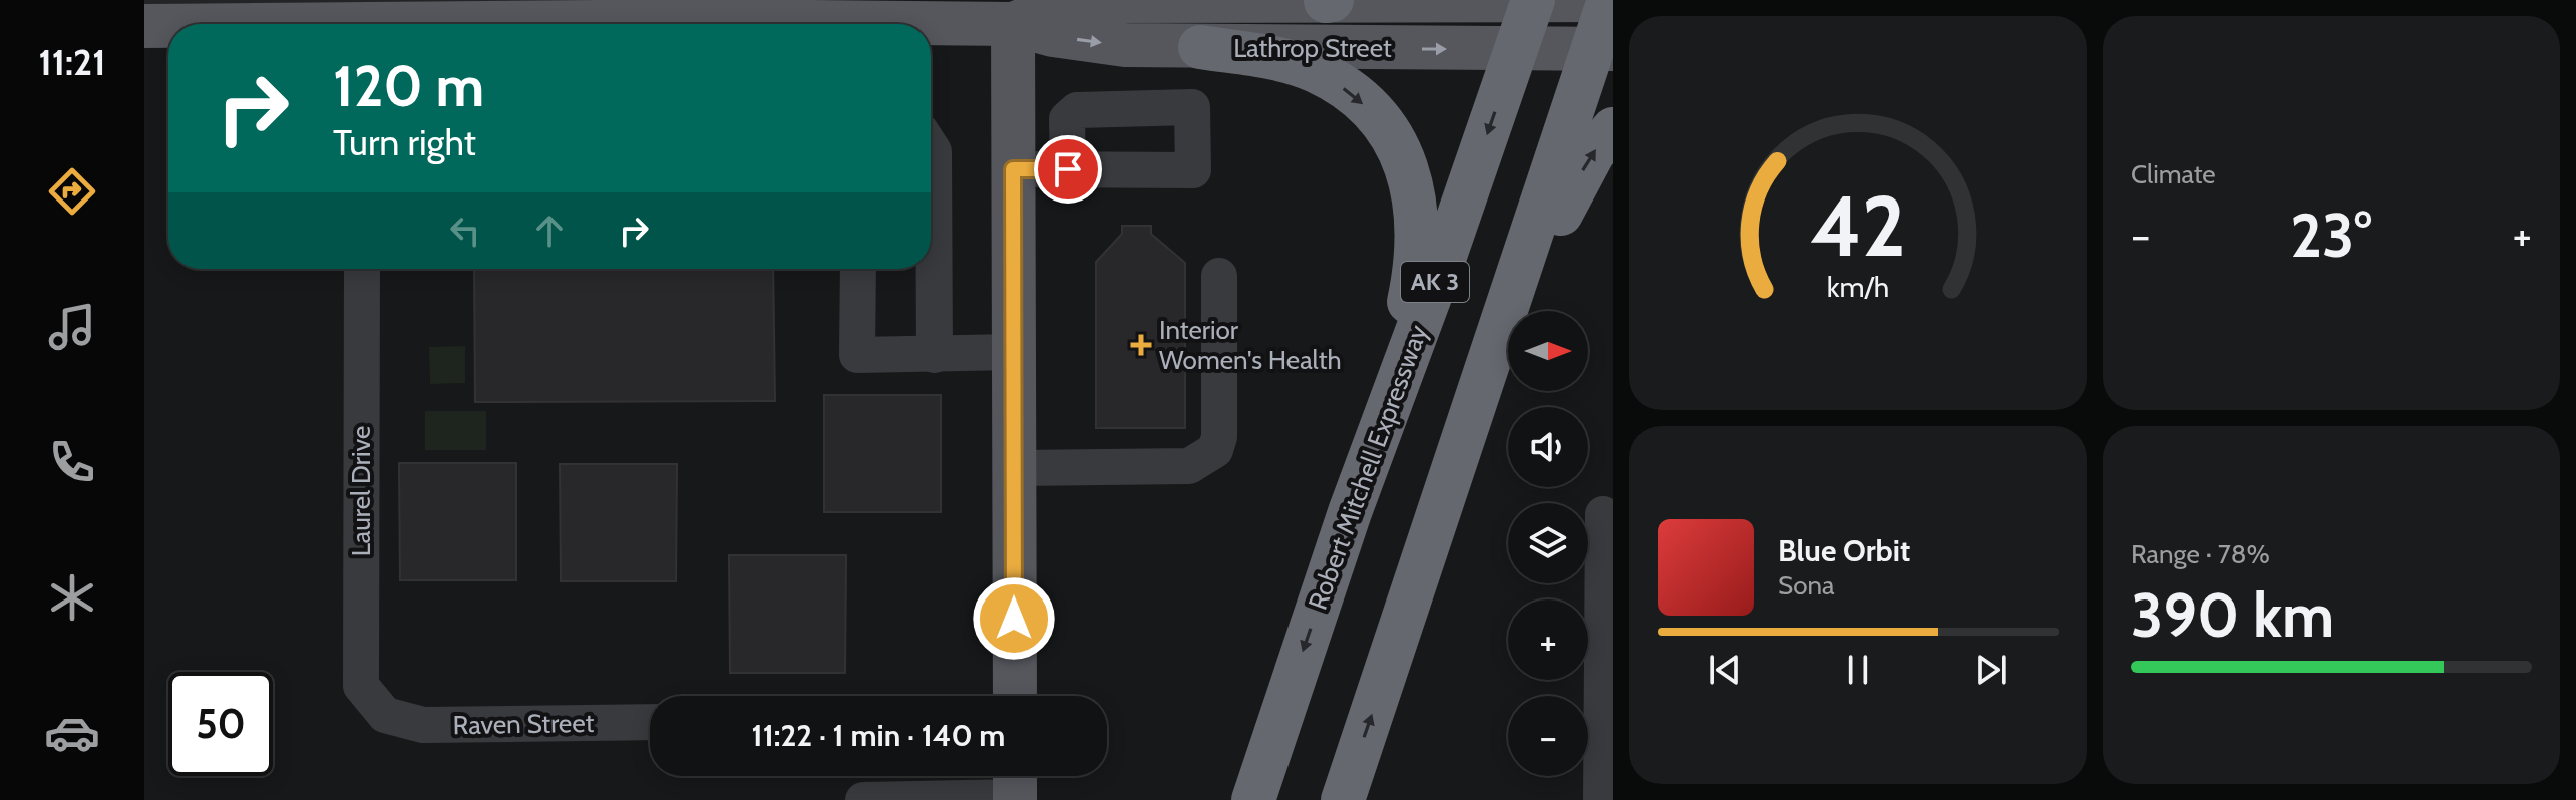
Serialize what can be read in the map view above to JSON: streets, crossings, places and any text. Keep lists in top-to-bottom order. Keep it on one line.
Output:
{"streets":{"highway":["AK 3","Robert Mitchell Expressway"],"main road":["Lathrop Street"],"street":["Laurel Drive","Raven Street"]},"crossings":[["Lathrop Street","AK 3"],["Lathrop Street","Robert Mitchell Expressway"],["Laurel Drive","Raven Street"]],"places":{"health":["Interior Women's Health"]},"north":"right","page":{"tabs":"11:21","tile":["Climate",["Range · 78%","390 km"]],"turn":["120 m","Turn right"],"heat":["−","23°","+"],"map_buttons":["+","−"],"song":["Blue Orbit","Sona"],"limit":"50","trip":"11:22 · 1 min · 140 m","gauge":["42","km/h"]}}
